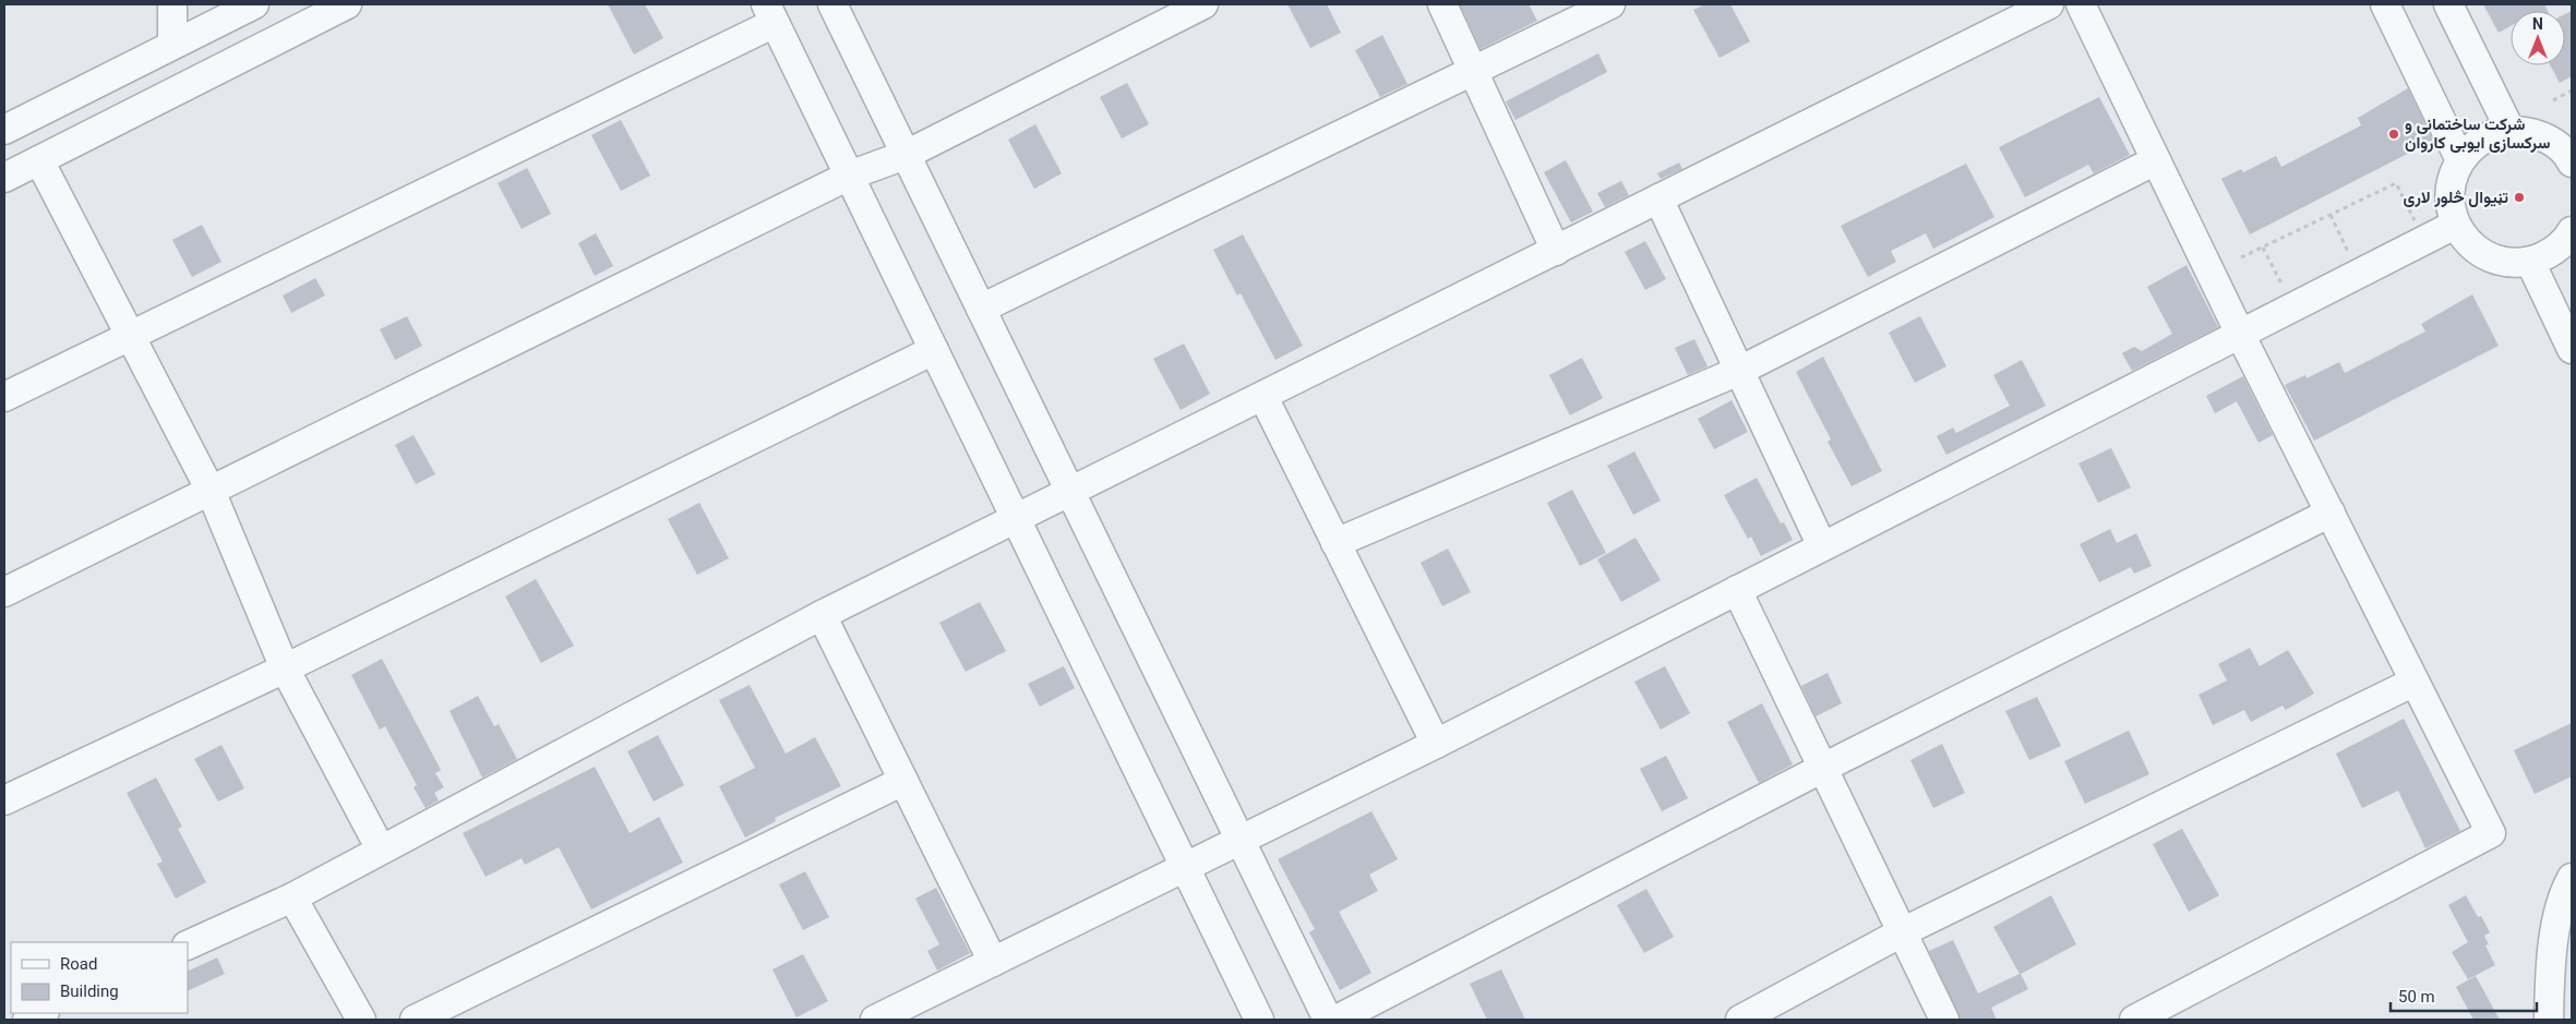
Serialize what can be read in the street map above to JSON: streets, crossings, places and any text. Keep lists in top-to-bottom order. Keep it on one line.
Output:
{"places":["شرکت ساختمانی و سرکسازی ایوبی کاروان","تڼیوال څلور لاری"],"legend":["Road","Building"],"scale_bar":"50 m","north":"top"}
